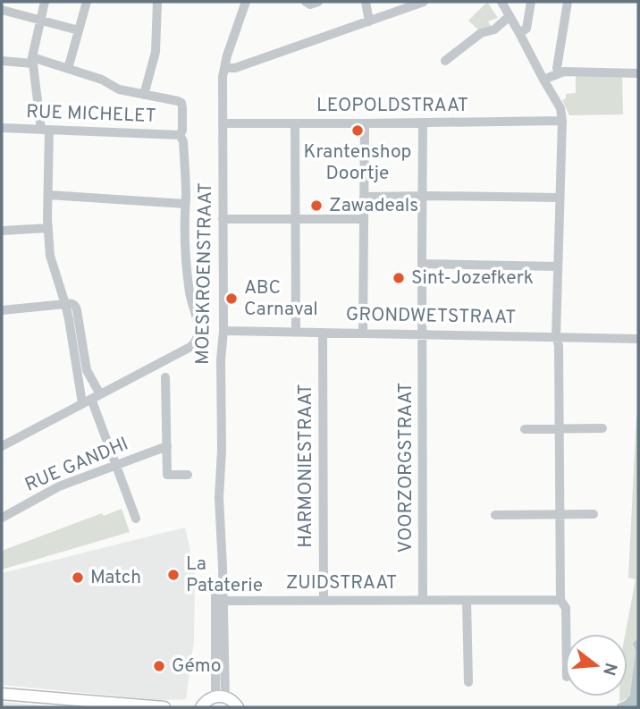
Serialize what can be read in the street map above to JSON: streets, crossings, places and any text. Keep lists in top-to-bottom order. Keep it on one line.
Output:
{"streets":{"street":["LEOPOLDSTRAAT","RUE MICHELET","MOESKROENSTRAAT","GRONDWETSTRAAT","RUE GANDHI","HARMONIESTRAAT","VOORZORGSTRAAT","ZUIDSTRAAT"]},"crossings":[["LEOPOLDSTRAAT","MOESKROENSTRAAT"],["LEOPOLDSTRAAT","VOORZORGSTRAAT"],["MOESKROENSTRAAT","GRONDWETSTRAAT"],["MOESKROENSTRAAT","ZUIDSTRAAT"],["GRONDWETSTRAAT","HARMONIESTRAAT"],["GRONDWETSTRAAT","VOORZORGSTRAAT"],["HARMONIESTRAAT","ZUIDSTRAAT"],["VOORZORGSTRAAT","ZUIDSTRAAT"]],"places":["Krantenshop Doortje","Zawadeals","Sint-Jozefkerk","ABC Carnaval","La Pataterie","Match","Gémo"],"north":"right"}
